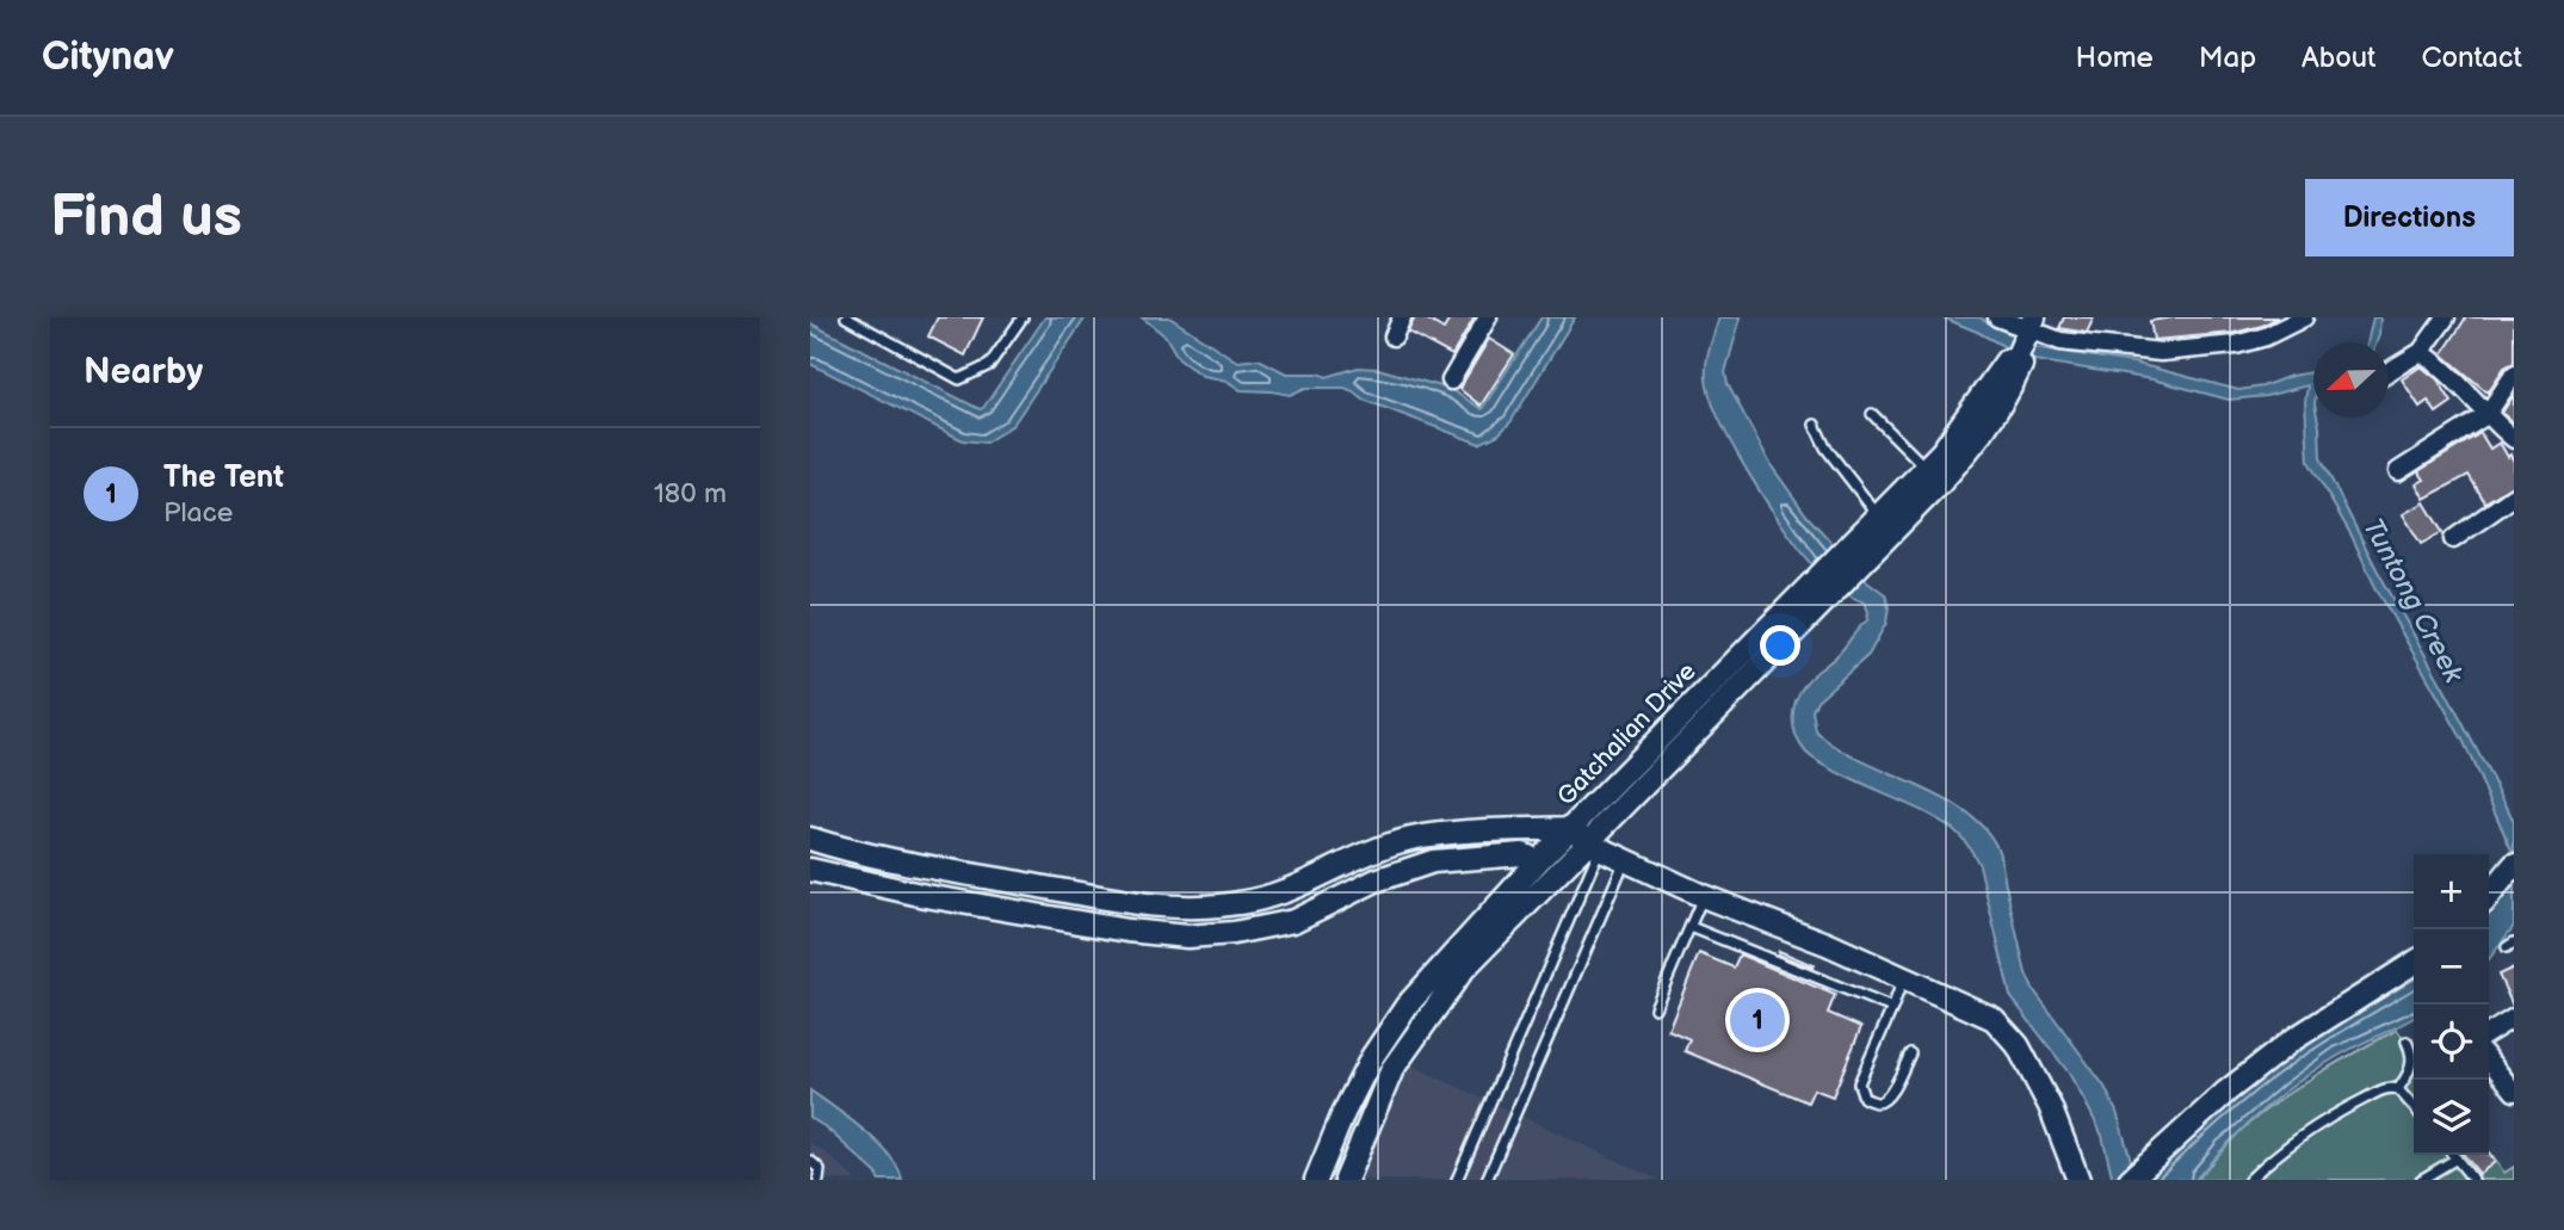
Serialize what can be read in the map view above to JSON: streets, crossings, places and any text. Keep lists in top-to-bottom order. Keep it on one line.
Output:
{"streets":{"street":["Gatchalian Drive"]},"water":["Tuntong Creek"],"north":"left","page":{"header":"Citynav","nav":["Home","Map","About","Contact"],"buttons":"Directions","title":"Find us","heading":"Nearby","list":[{"mark":"1","name":"The Tent","note":"Place","value":"180 m"}],"map_buttons":["+","−"],"pins":"1"}}
